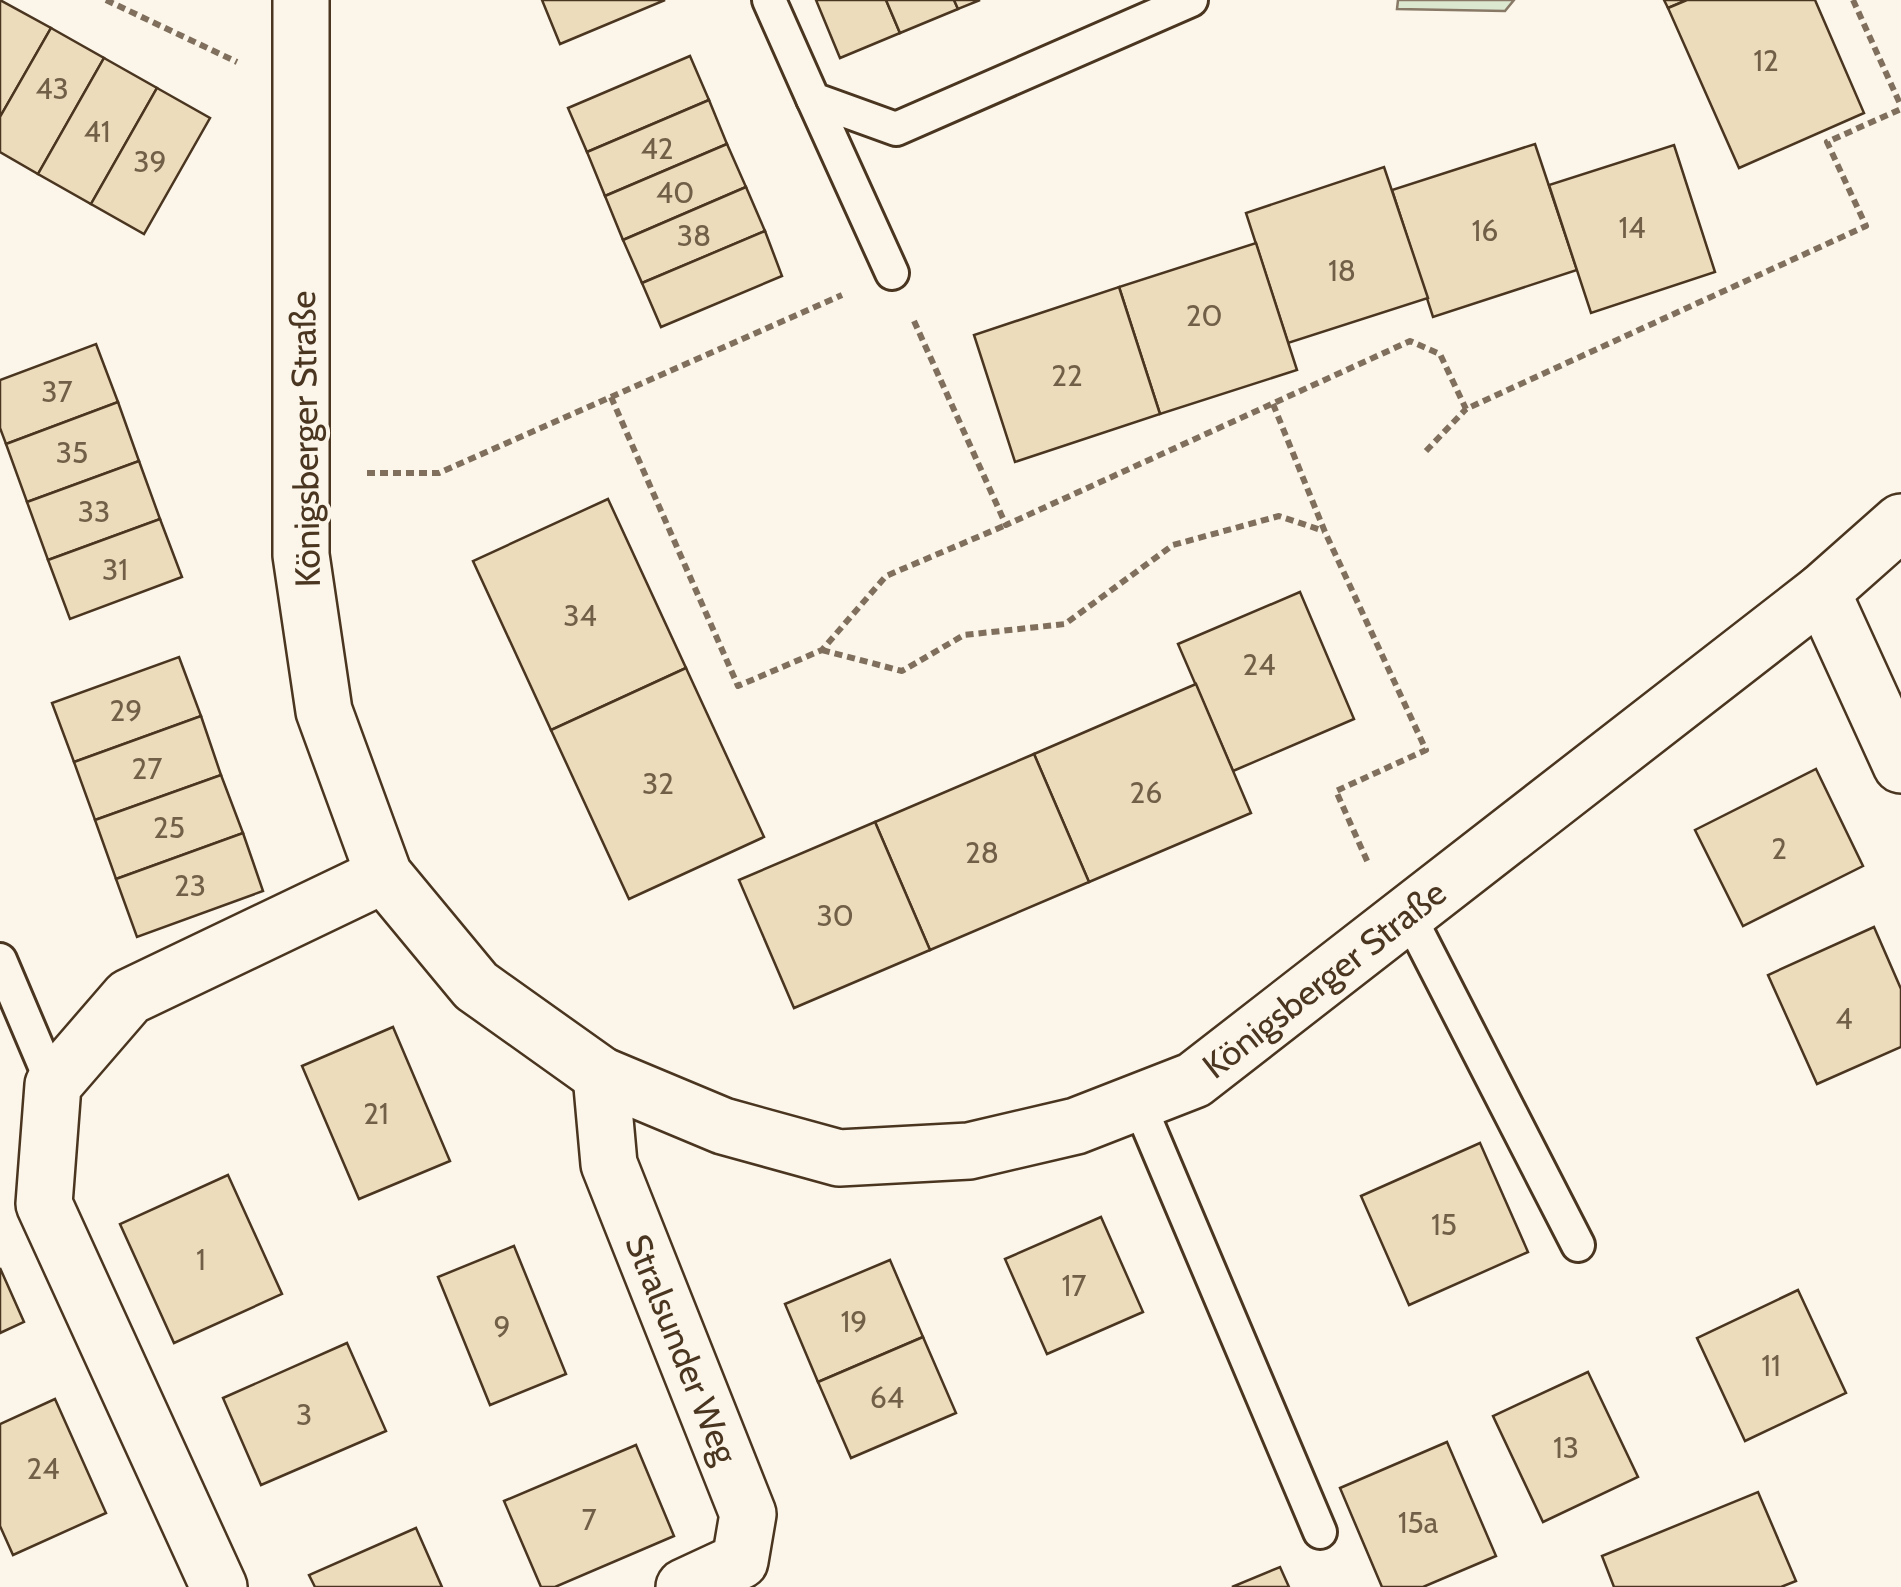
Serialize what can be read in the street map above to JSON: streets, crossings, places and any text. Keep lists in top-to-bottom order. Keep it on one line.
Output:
{"streets":{"street":["Königsberger Straße","Stralsunder Weg"]},"crossings":[["Königsberger Straße","Stralsunder Weg"]],"house_numbers":["12","43","41","42","39","40","14","16","38","18","20","22","37","35","33","31","34","24","29","27","32","26","25","2","28","23","30","4","21","15","1","17","19","9","11","64","3","13","24","7","15a"]}
